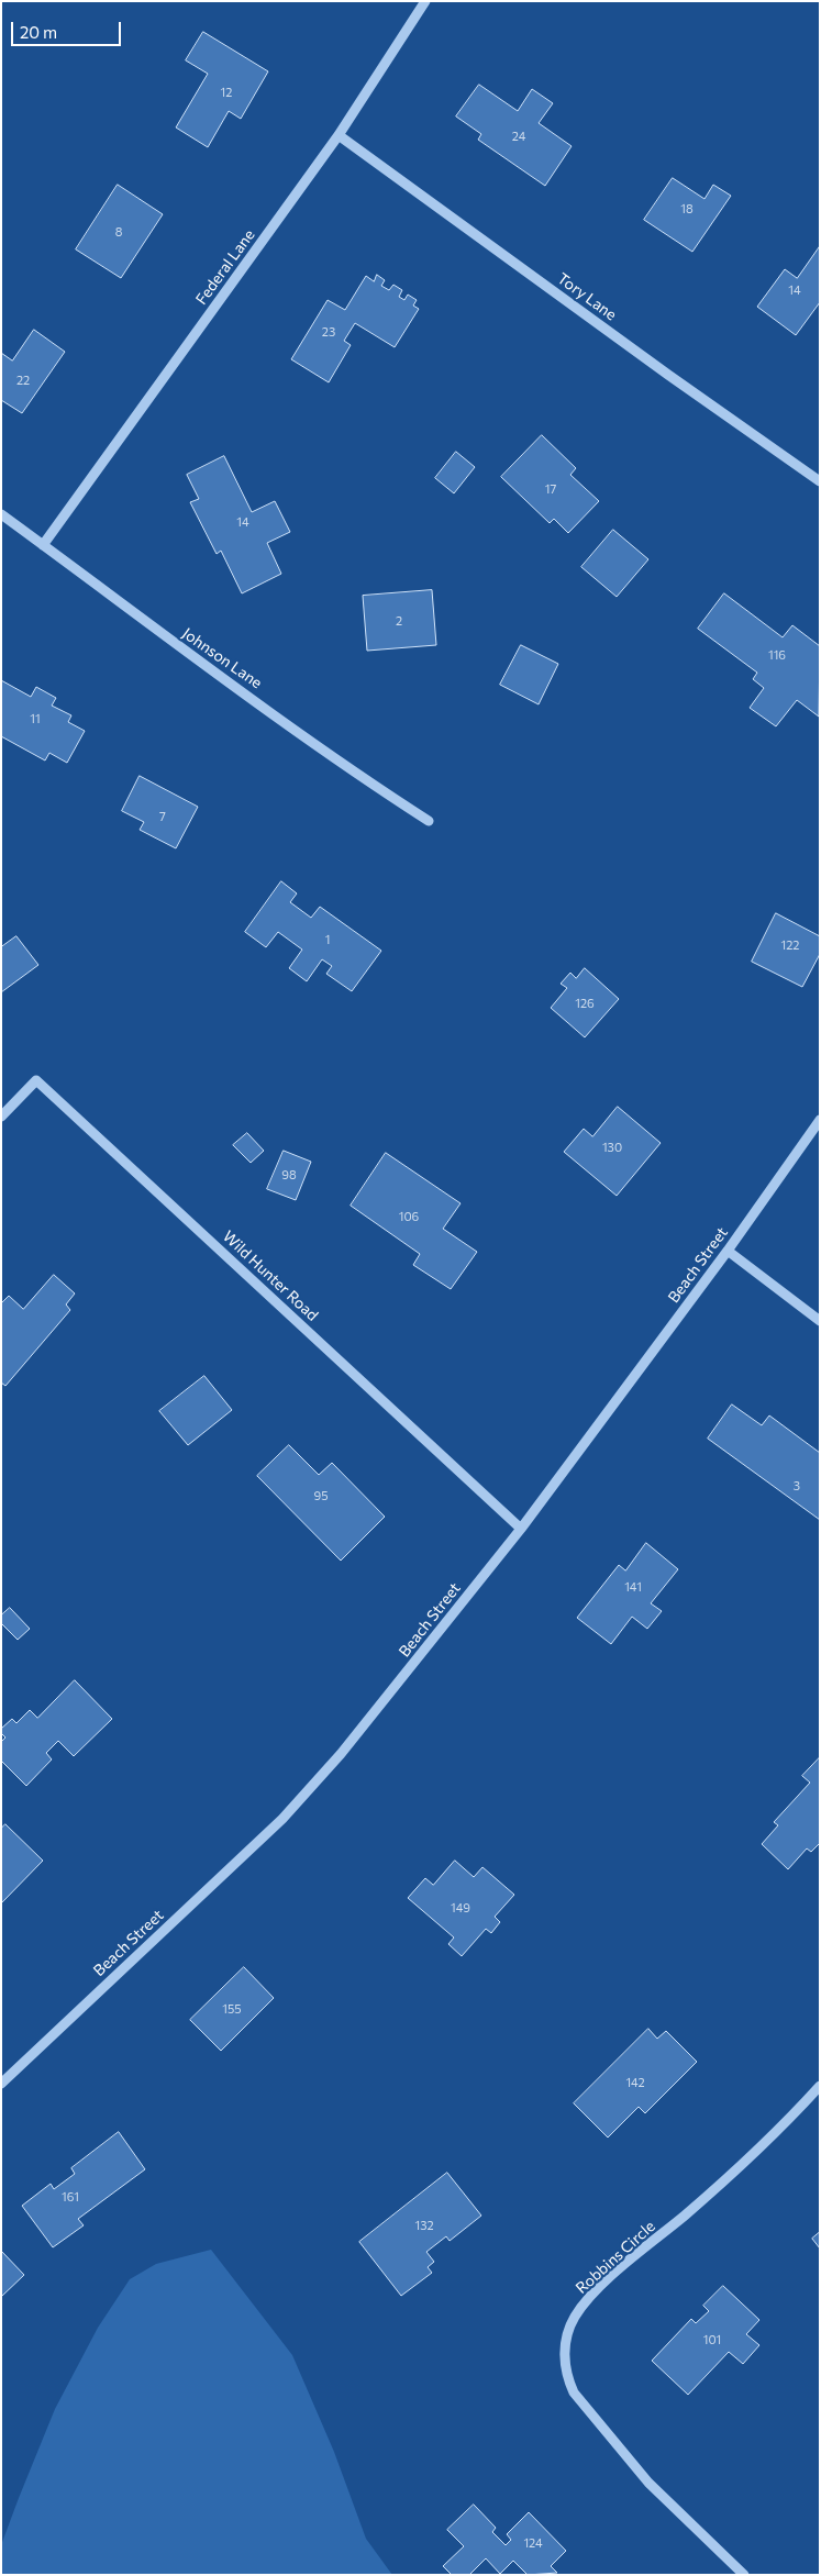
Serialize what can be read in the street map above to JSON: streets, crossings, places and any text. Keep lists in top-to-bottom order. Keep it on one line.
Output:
{"streets":{"street":["Federal Lane","Tory Lane","Johnson Lane","Beach Street","Wild Hunter Road","Robbins Circle"]},"crossings":[["Federal Lane","Tory Lane"],["Federal Lane","Johnson Lane"],["Beach Street","Wild Hunter Road"]],"house_numbers":["12","24","18","8","14","23","22","17","14","2","116","11","7","1","122","126","130","98","106","3","95","141","149","155","142","161","132","101","124"],"scale_bar":"20 m"}
